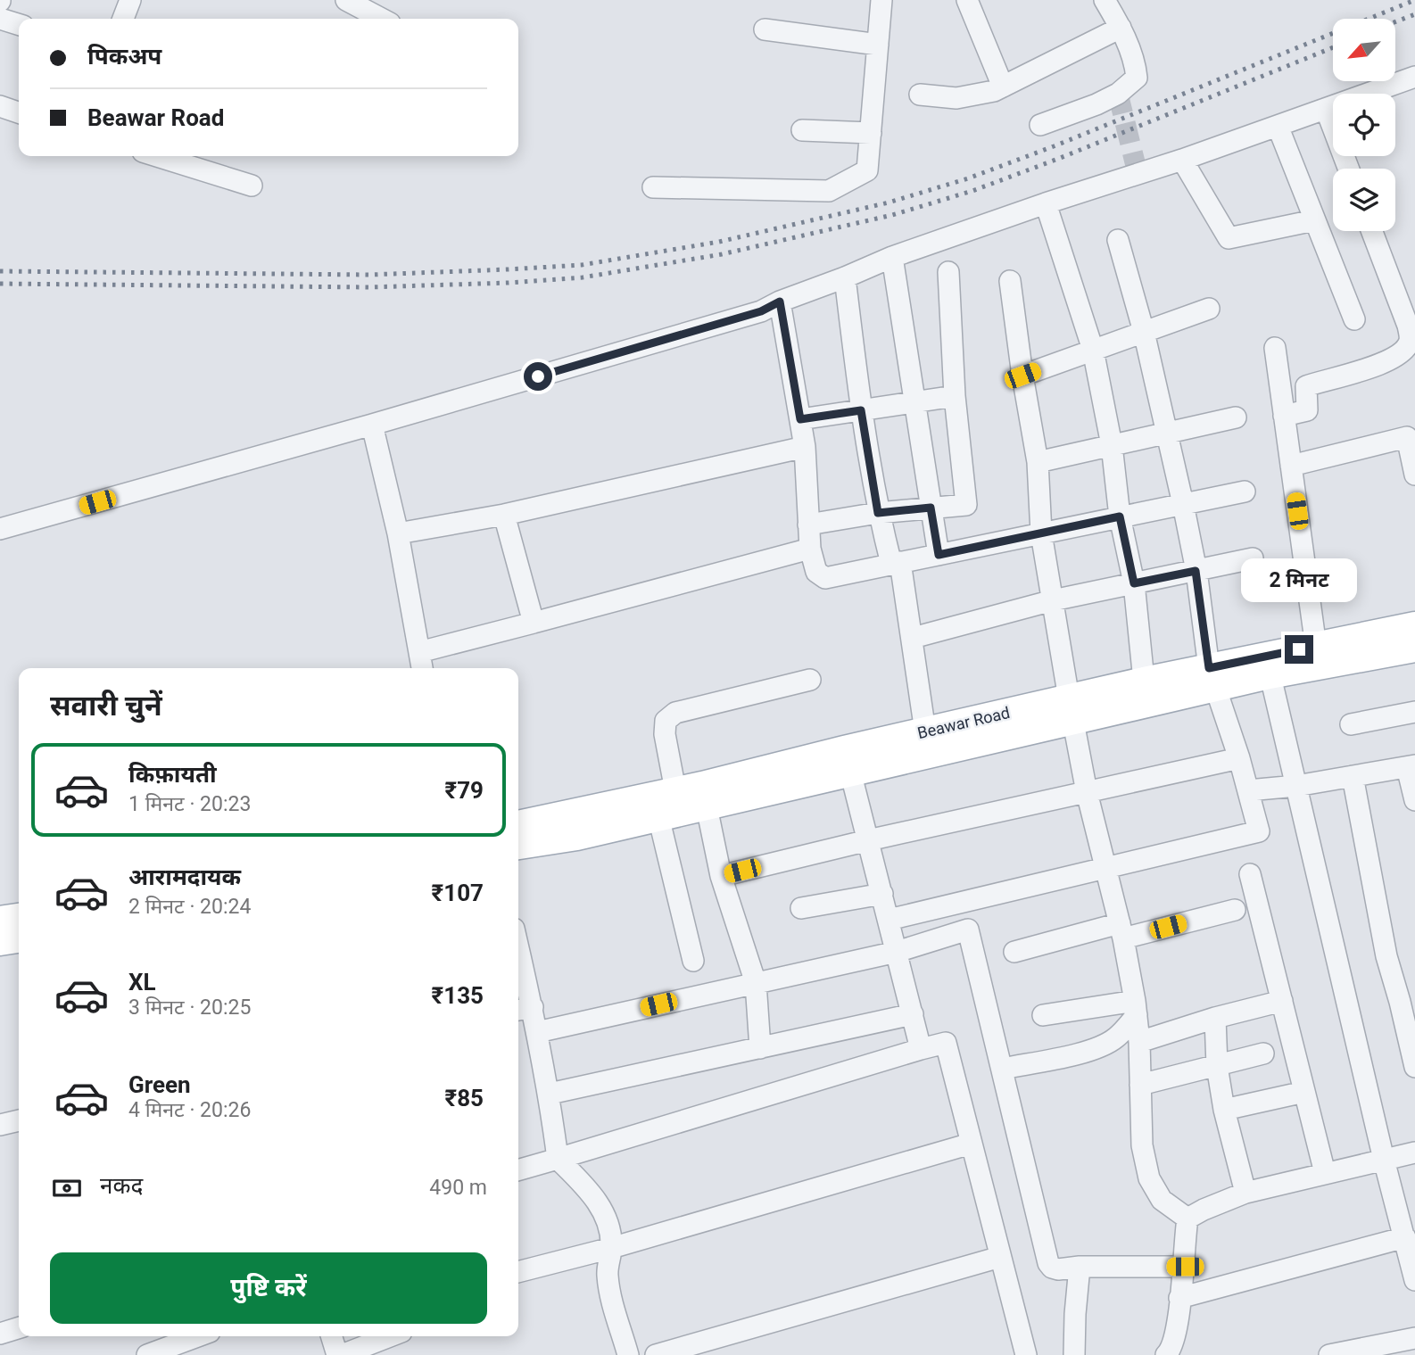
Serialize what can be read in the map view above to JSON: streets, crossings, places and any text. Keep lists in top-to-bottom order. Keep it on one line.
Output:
{"streets":{"main road":["Beawar Road"]},"north":"bottom left","page":{"banner":["पिकअप","Beawar Road"],"bubble":"2 मिनट","heading":"सवारी चुनें","list":[{"name":"किफ़ायती","note":"1 मिनट · 20:23","value":"₹79"},{"name":"आरामदायक","note":"2 मिनट · 20:24","value":"₹107"},{"name":"XL","note":"3 मिनट · 20:25","value":"₹135"},{"name":"Green","note":"4 मिनट · 20:26","value":"₹85"}],"pay":["नकद","490 m"],"buttons":"पुष्टि करें"}}
